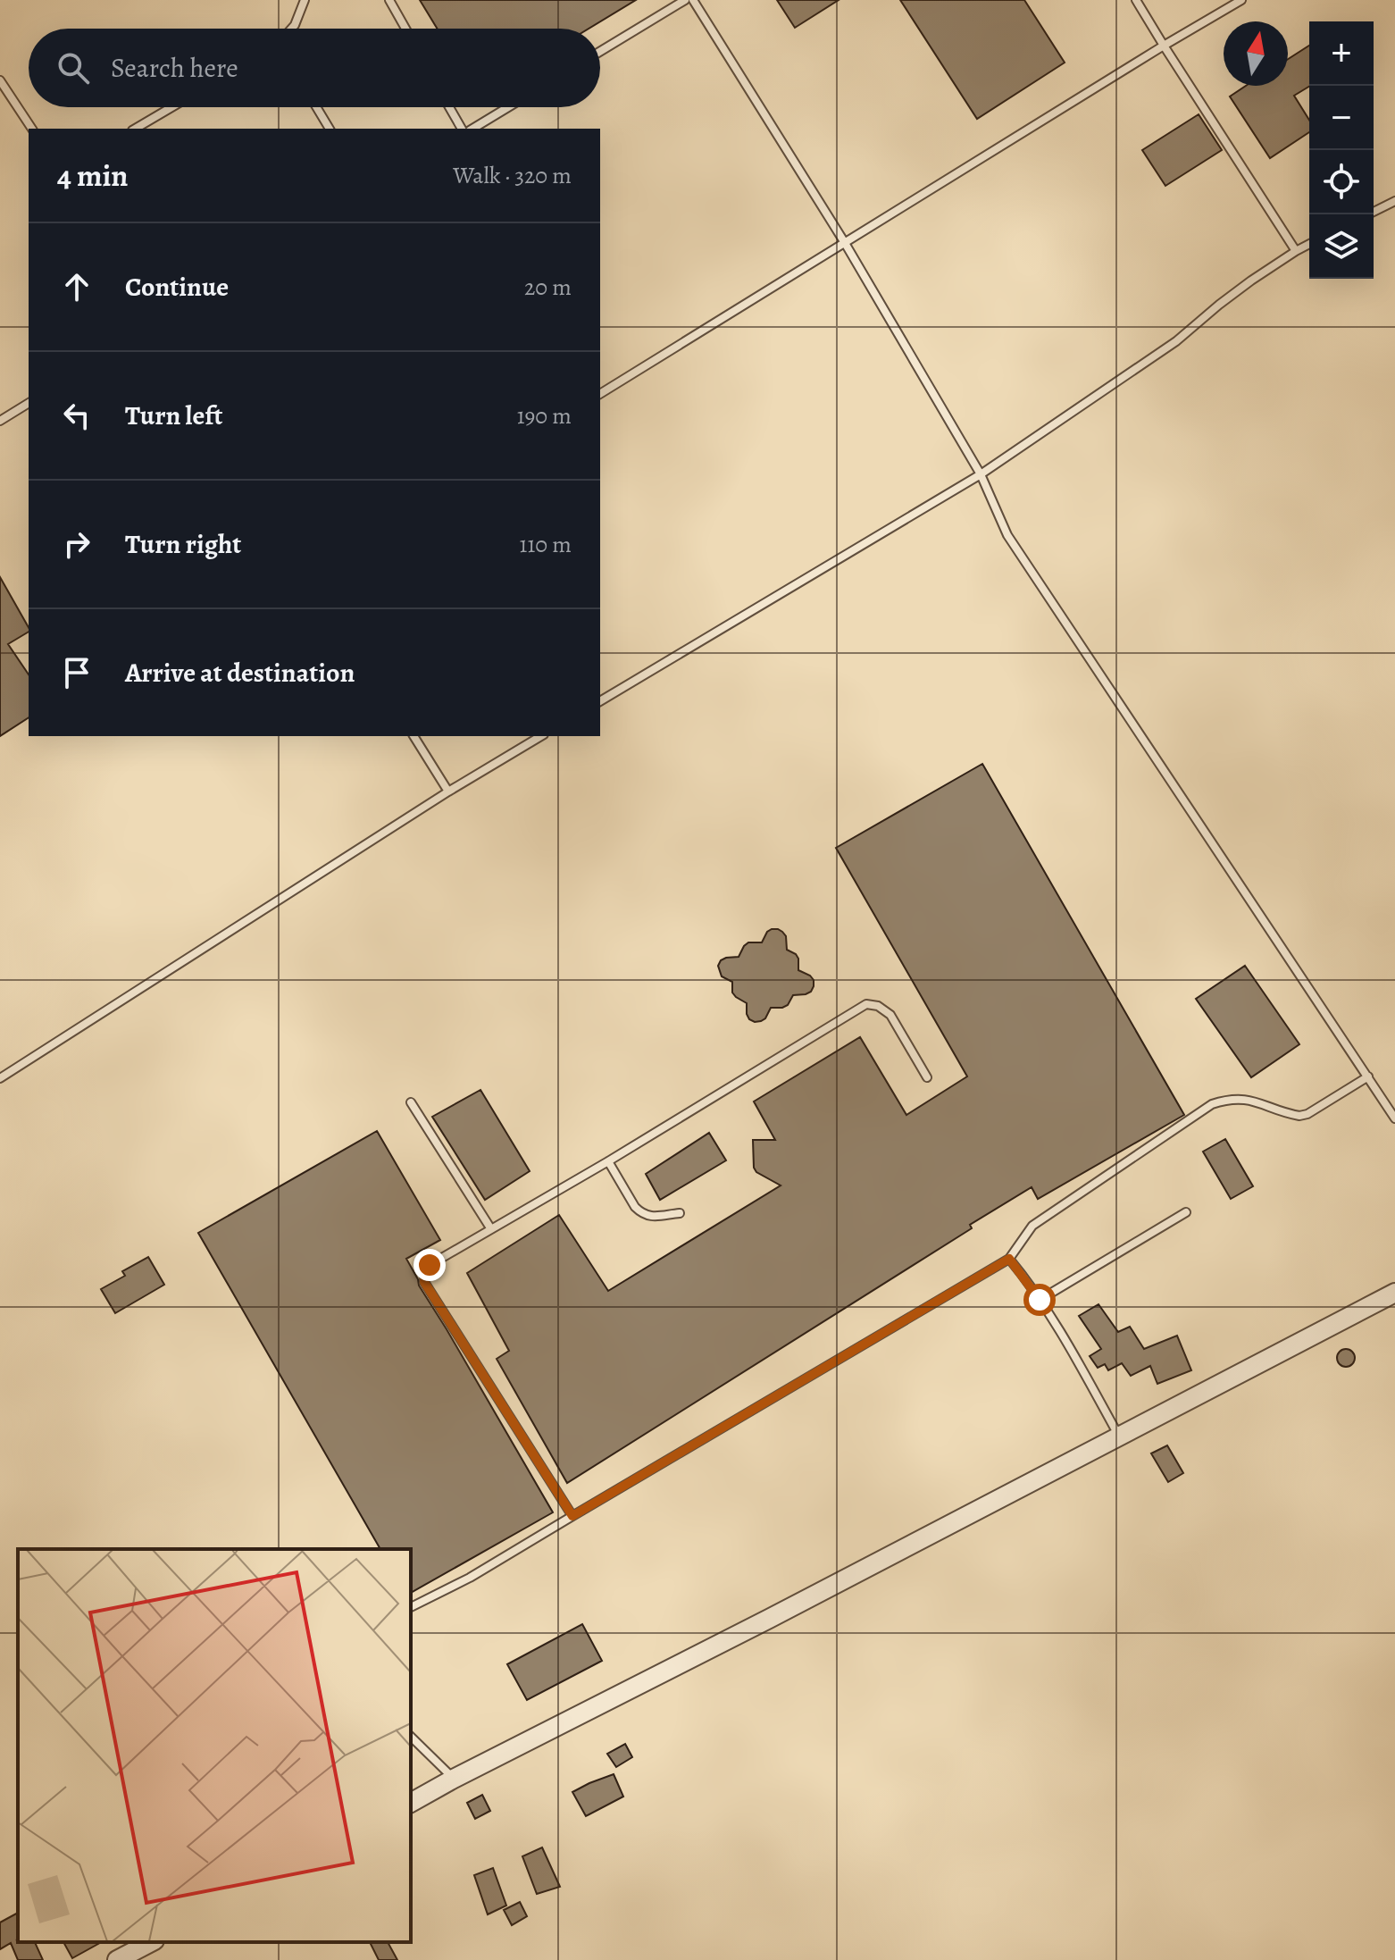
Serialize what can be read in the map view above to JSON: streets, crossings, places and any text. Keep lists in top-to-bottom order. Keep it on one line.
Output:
{"north":"top","page":{"map_buttons":["+","−"],"search":"Search here","heading":["4 min","Walk · 320 m"],"list":[["Continue","20 m"],["Turn left","190 m"],["Turn right","110 m"],"Arrive at destination"]}}
